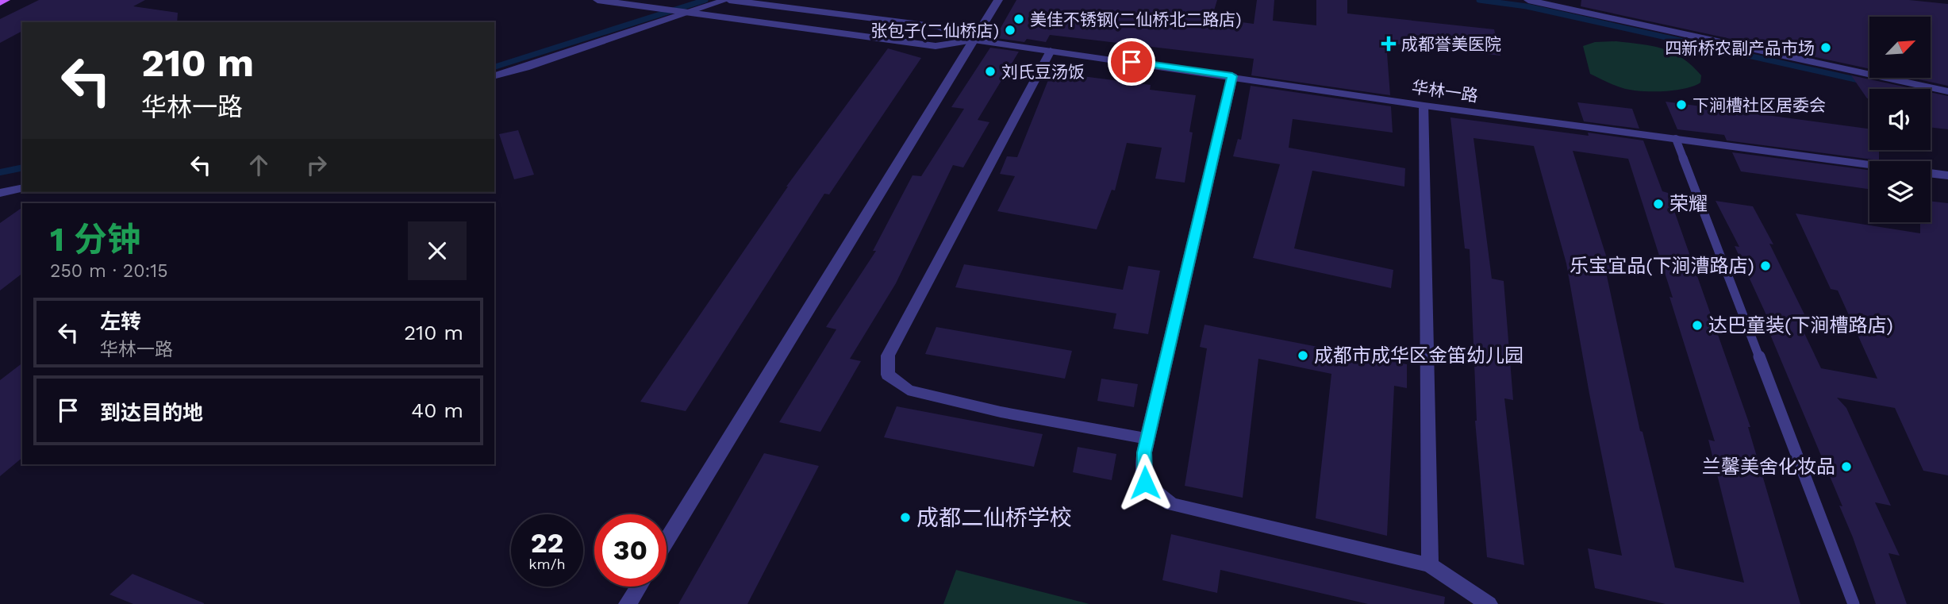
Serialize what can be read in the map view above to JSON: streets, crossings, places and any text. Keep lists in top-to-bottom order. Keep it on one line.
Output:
{"streets":{"street":["华林一路"]},"places":{"other":["美佳不锈钢(二仙桥北二路店)","张包子(二仙桥店)","四新桥农副产品市场","刘氏豆汤饭","下涧槽社区居委会","荣耀","乐宝宜品(下涧漕路店)","达巴童装(下涧槽路店)","成都市成华区金笛幼儿园","兰馨美舍化妆品","成都二仙桥学校"],"health":["成都誉美医院"]},"north":"top right","page":{"turn":["210 m","华林一路"],"heading":["1 分钟","250 m · 20:15"],"list":[{"name":"左转","note":"华林一路","value":"210 m"},{"name":"到达目的地","value":"40 m"}],"speed":"22 km/h","limit":"30"}}
